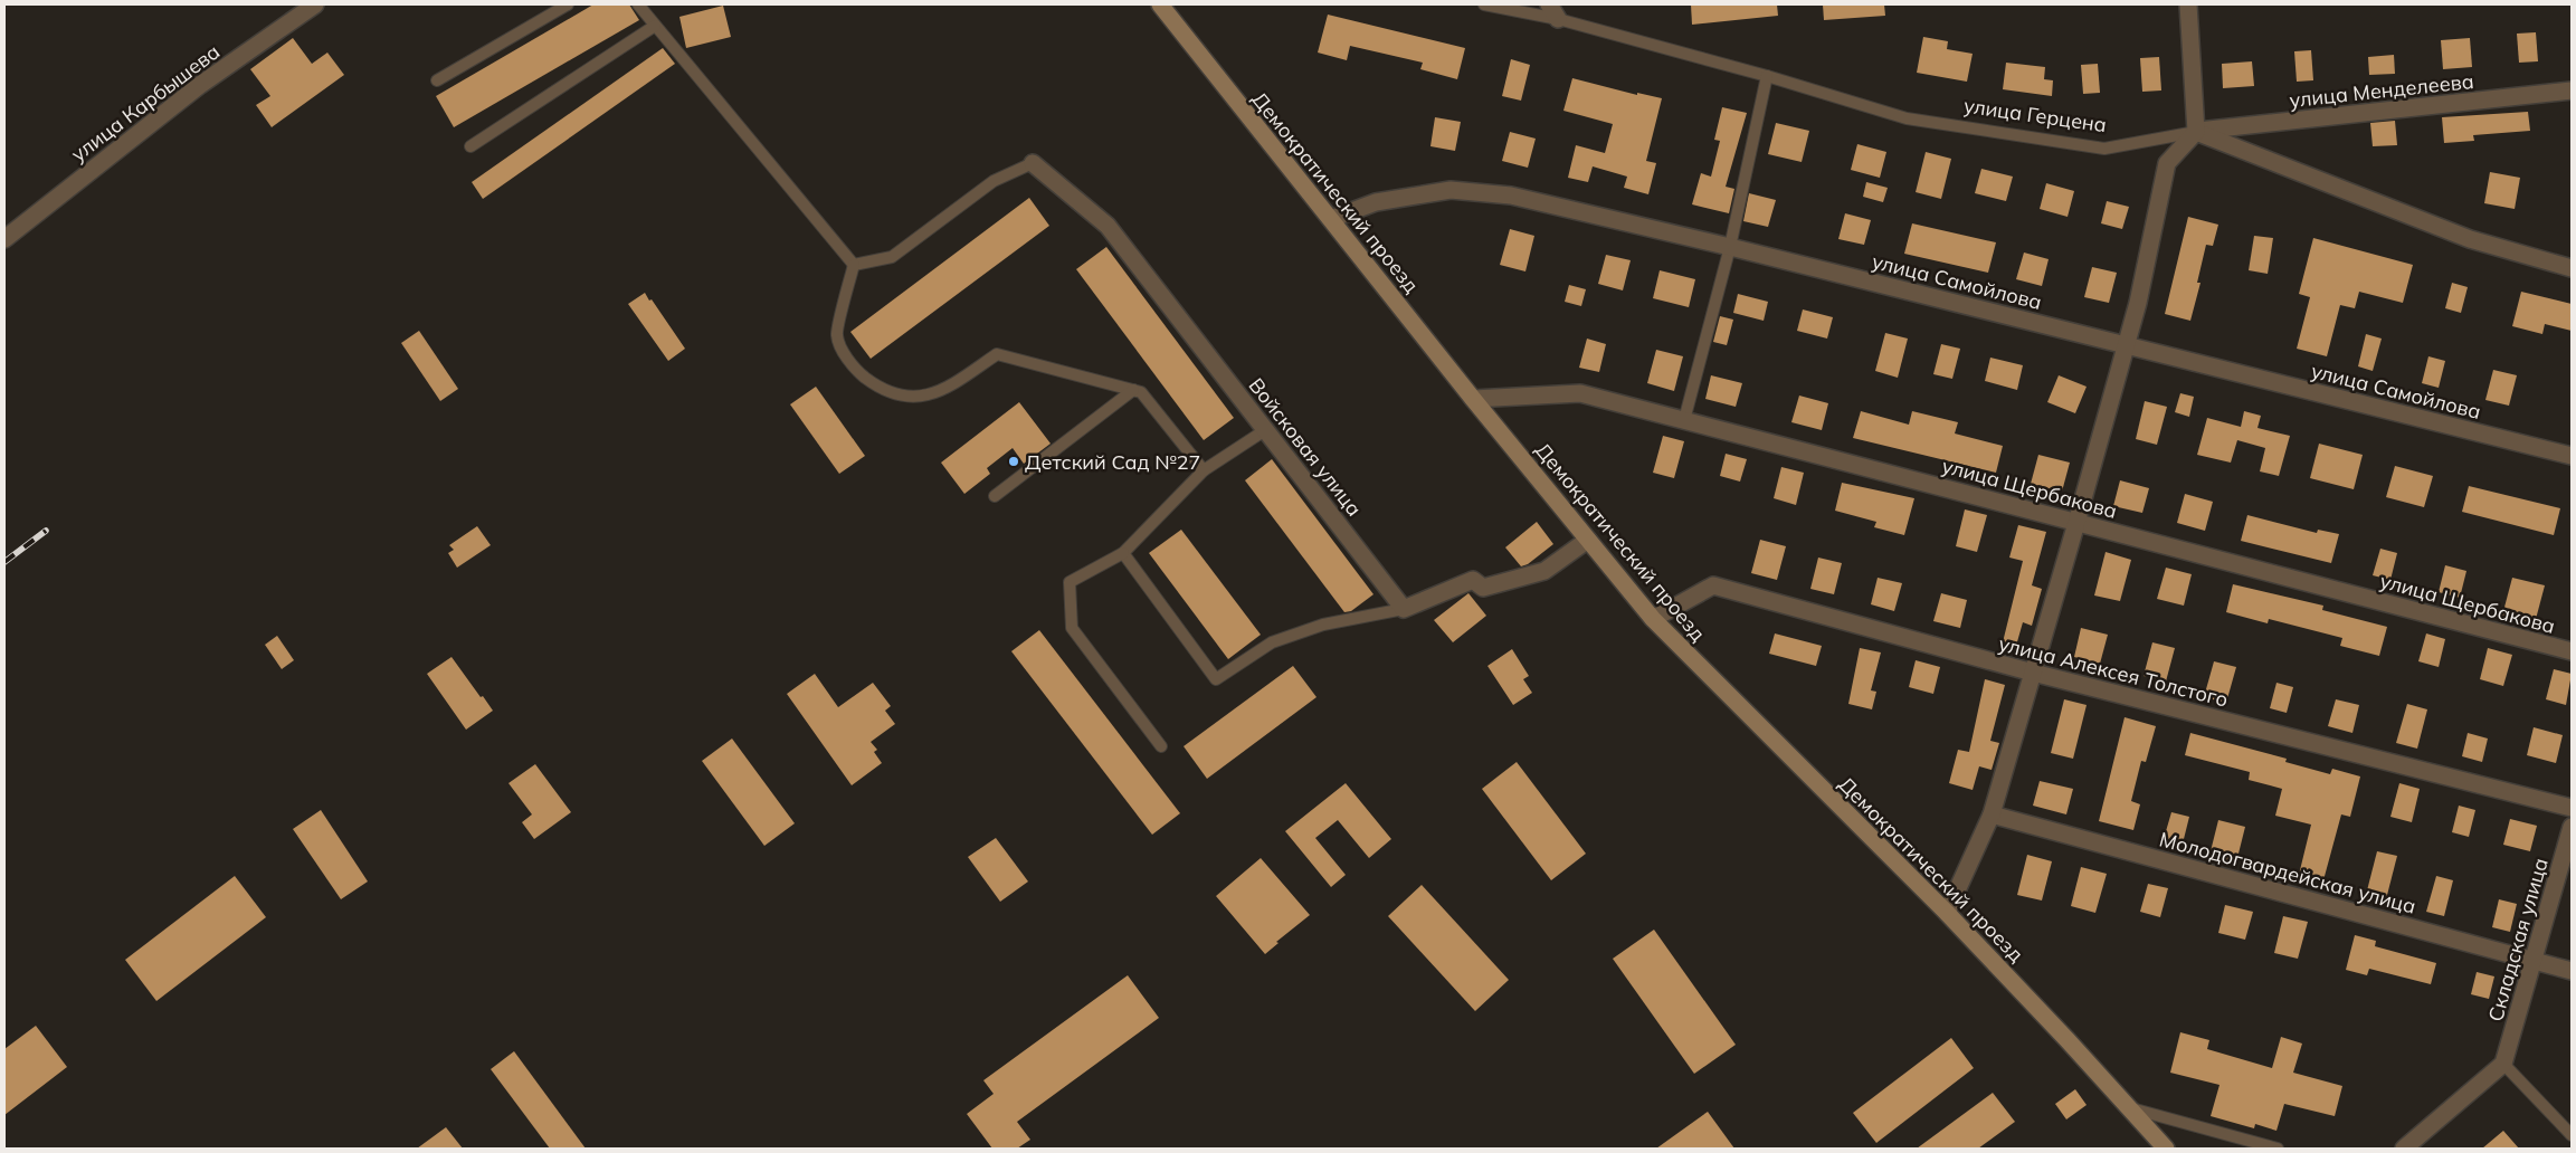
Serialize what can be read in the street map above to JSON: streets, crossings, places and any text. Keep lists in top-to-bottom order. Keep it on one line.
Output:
{"streets":{"main road":["Демократический проезд"],"street":["улица Менделеева","улица Карбышева","улица Самойлова","Войсковая улица","улица Щербакова","улица Алексея Толстого","Молодогвардейская улица","Складская улица"],"lane":["улица Герцена"]},"crossings":[["улица Менделеева","улица Герцена"],["Демократический проезд","улица Самойлова"],["Демократический проезд","улица Щербакова"],["Демократический проезд","улица Алексея Толстого"],["Молодогвардейская улица","Складская улица"]],"places":["Детский Сад №27"]}
